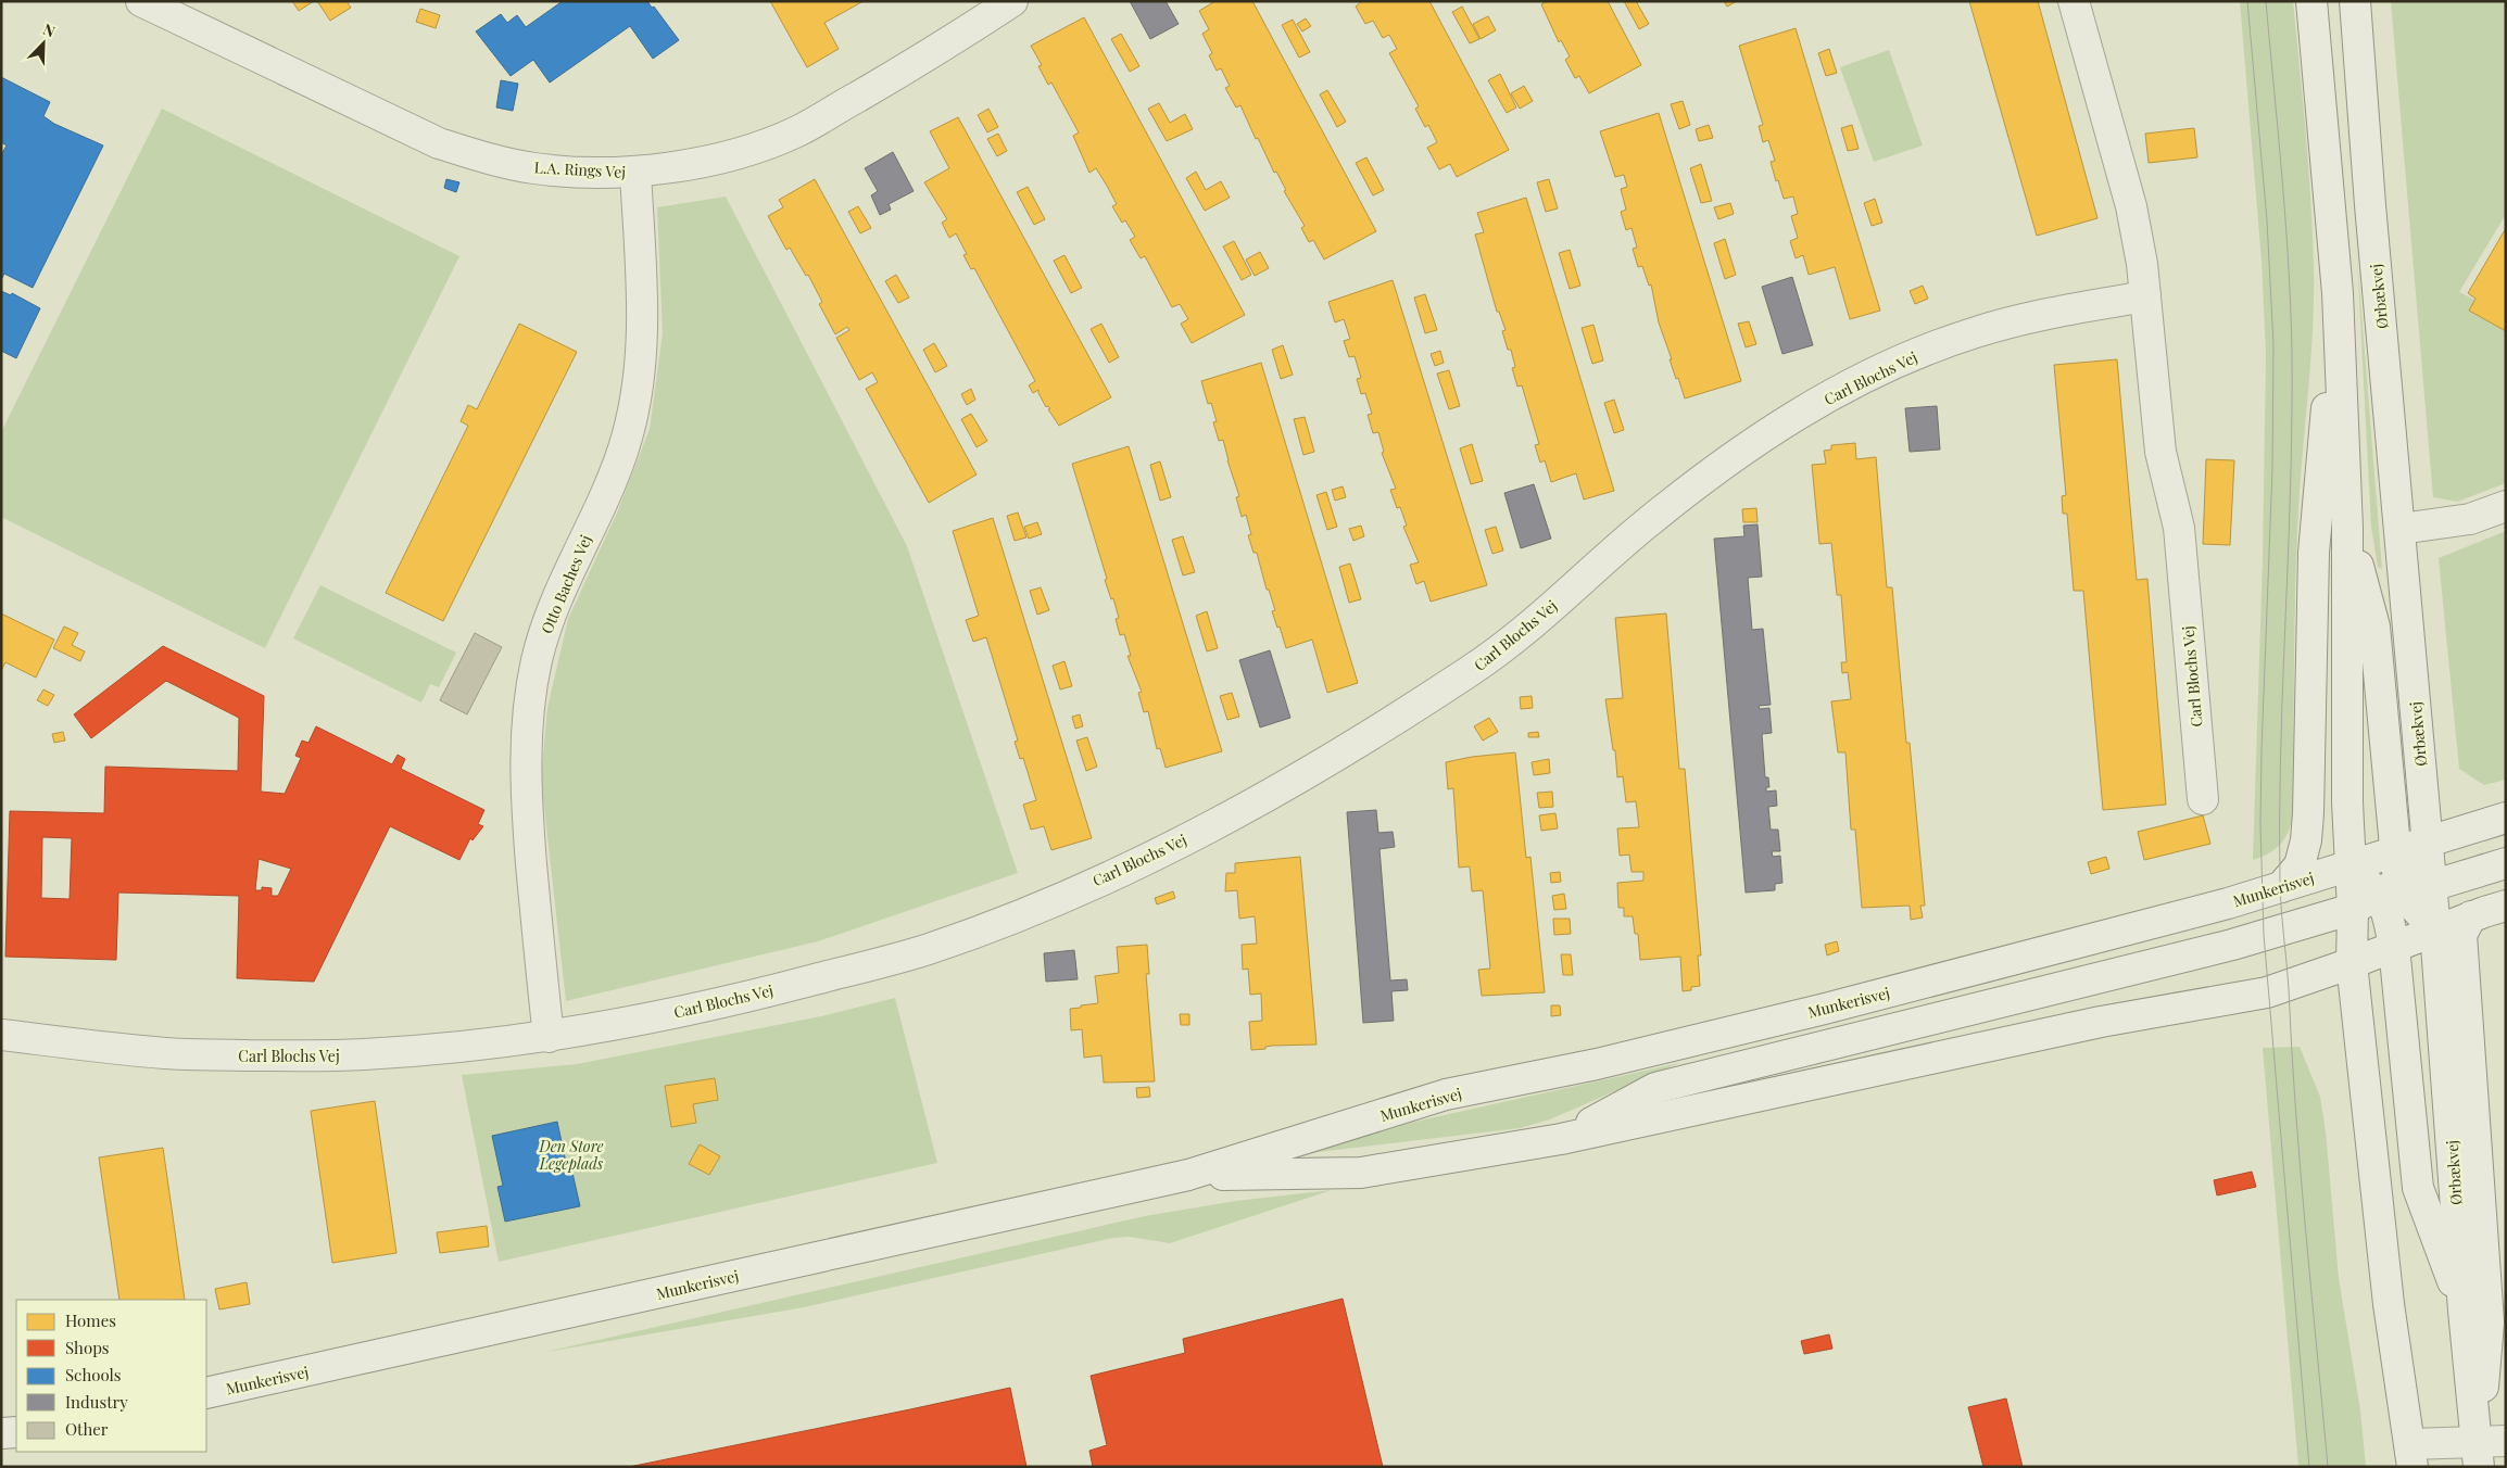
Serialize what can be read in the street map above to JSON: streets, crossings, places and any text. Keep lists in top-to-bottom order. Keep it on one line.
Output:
{"streets":{"main road":["L.A. Rings Vej","Ørbækvej","Carl Blochs Vej","Otto Baches Vej","Munkerisvej"]},"crossings":[["L.A. Rings Vej","Otto Baches Vej"],["Ørbækvej","Munkerisvej"],["Carl Blochs Vej","Otto Baches Vej"]],"parks":["Den Store Legeplads"],"legend":["Homes","Shops","Schools","Industry","Other"],"north":"top right"}
